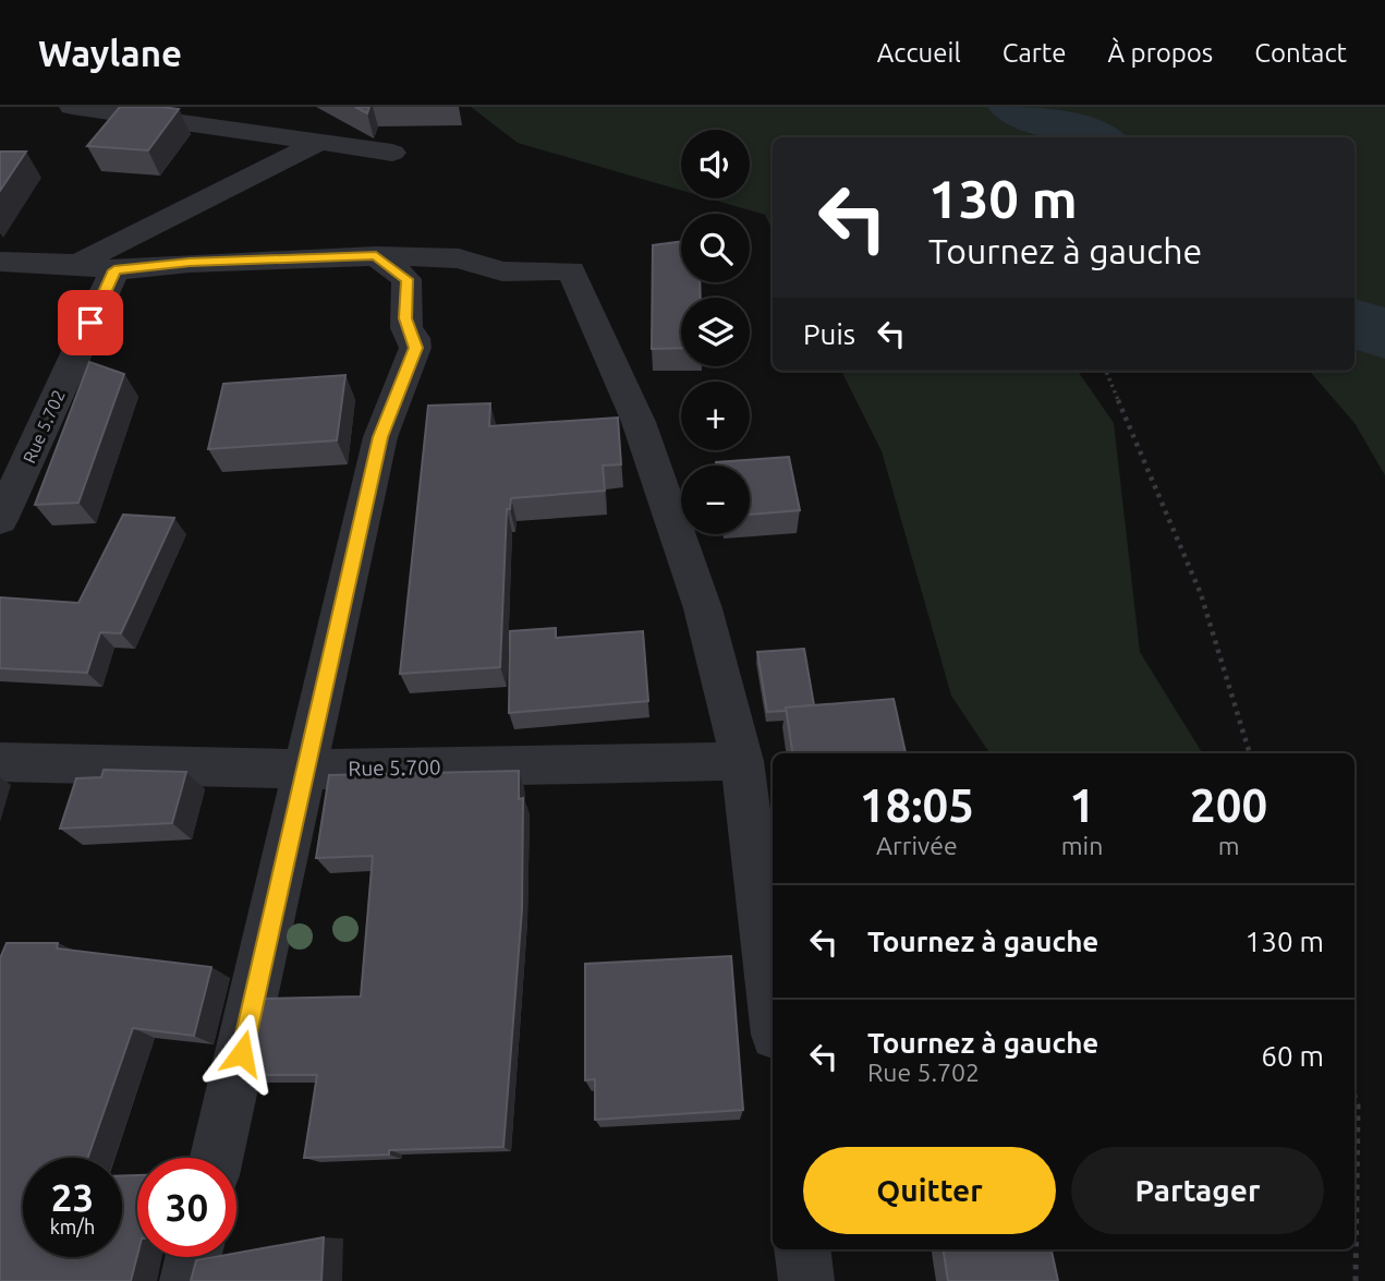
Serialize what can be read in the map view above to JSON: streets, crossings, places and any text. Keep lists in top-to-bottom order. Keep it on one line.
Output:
{"streets":{"street":["Rue 5.702","Rue 5.700"]},"page":{"header":"Waylane","nav":["Accueil","Carte","À propos","Contact"],"map_buttons":["+","−"],"turn":["130 m","Tournez à gauche"],"then":"Puis","eta":["18:05","Arrivée","1","min","200","m"],"list":[{"name":"Tournez à gauche","value":"130 m"},{"name":"Tournez à gauche","note":"Rue 5.702","value":"60 m"}],"buttons":["Quitter","Partager"],"speed":"23 km/h","limit":"30"}}
